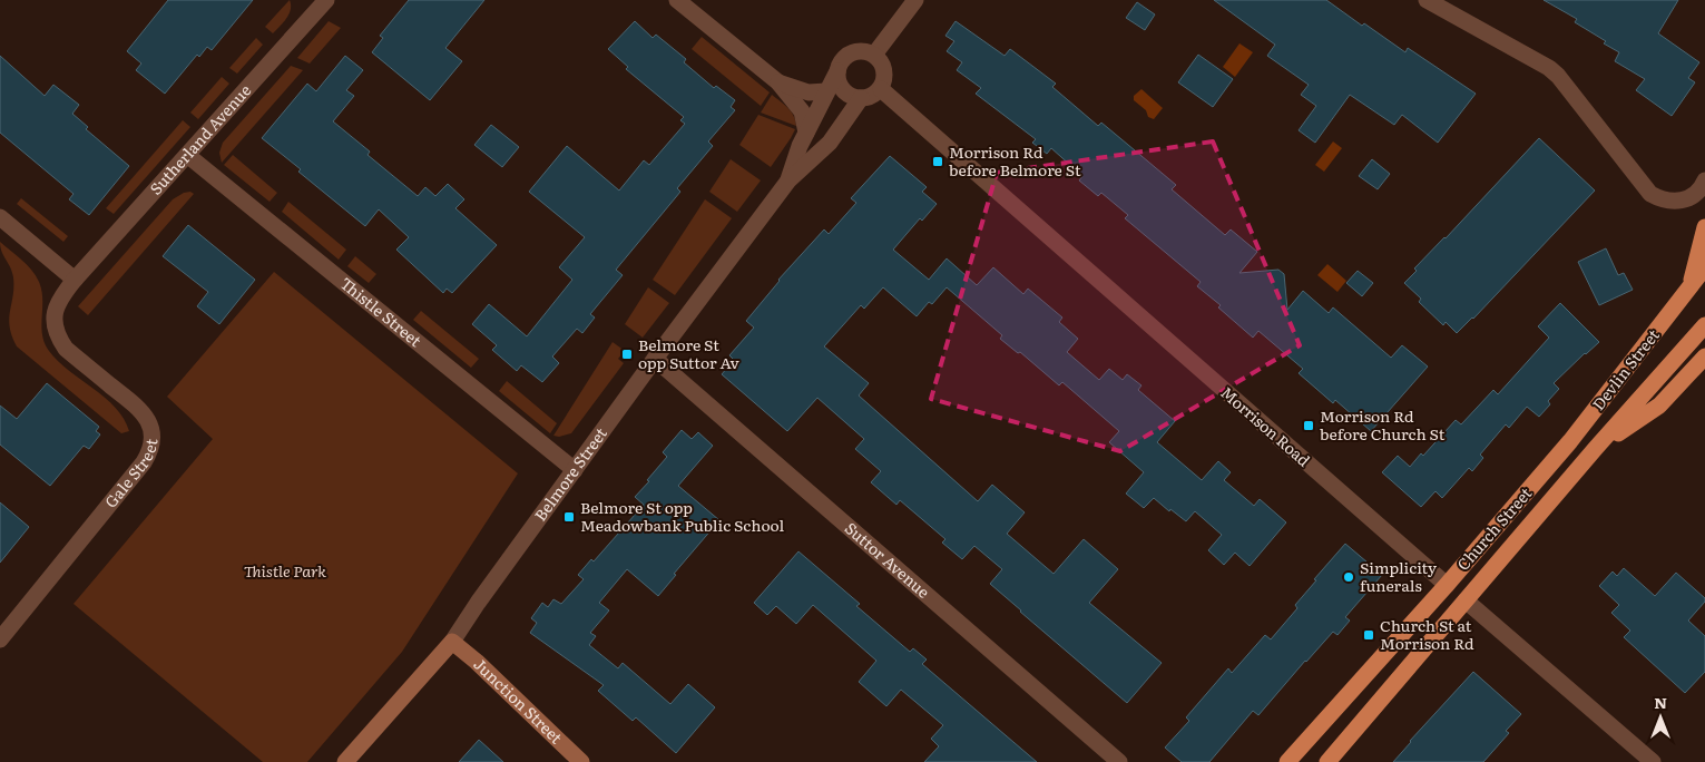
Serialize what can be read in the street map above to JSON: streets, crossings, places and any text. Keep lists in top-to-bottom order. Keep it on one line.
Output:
{"streets":{"highway":["Devlin Street","Morrison Road","Church Street"],"main road":["Belmore Street","Junction Street"],"street":["Sutherland Avenue","Thistle Street","Gale Street","Suttor Avenue"]},"crossings":[["Sutherland Avenue","Thistle Street"],["Sutherland Avenue","Gale Street"],["Thistle Street","Belmore Street"],["Devlin Street","Church Street"],["Morrison Road","Belmore Street"],["Morrison Road","Church Street"],["Belmore Street","Suttor Avenue"],["Belmore Street","Junction Street"]],"parks":["Thistle Park"],"places":{"transit":["Morrison Rd before Belmore St","Belmore St opp Suttor Av","Morrison Rd before Church St","Belmore St opp Meadowbank Public School","Church St at Morrison Rd"],"other":["Simplicity funerals"]},"north":"top"}
